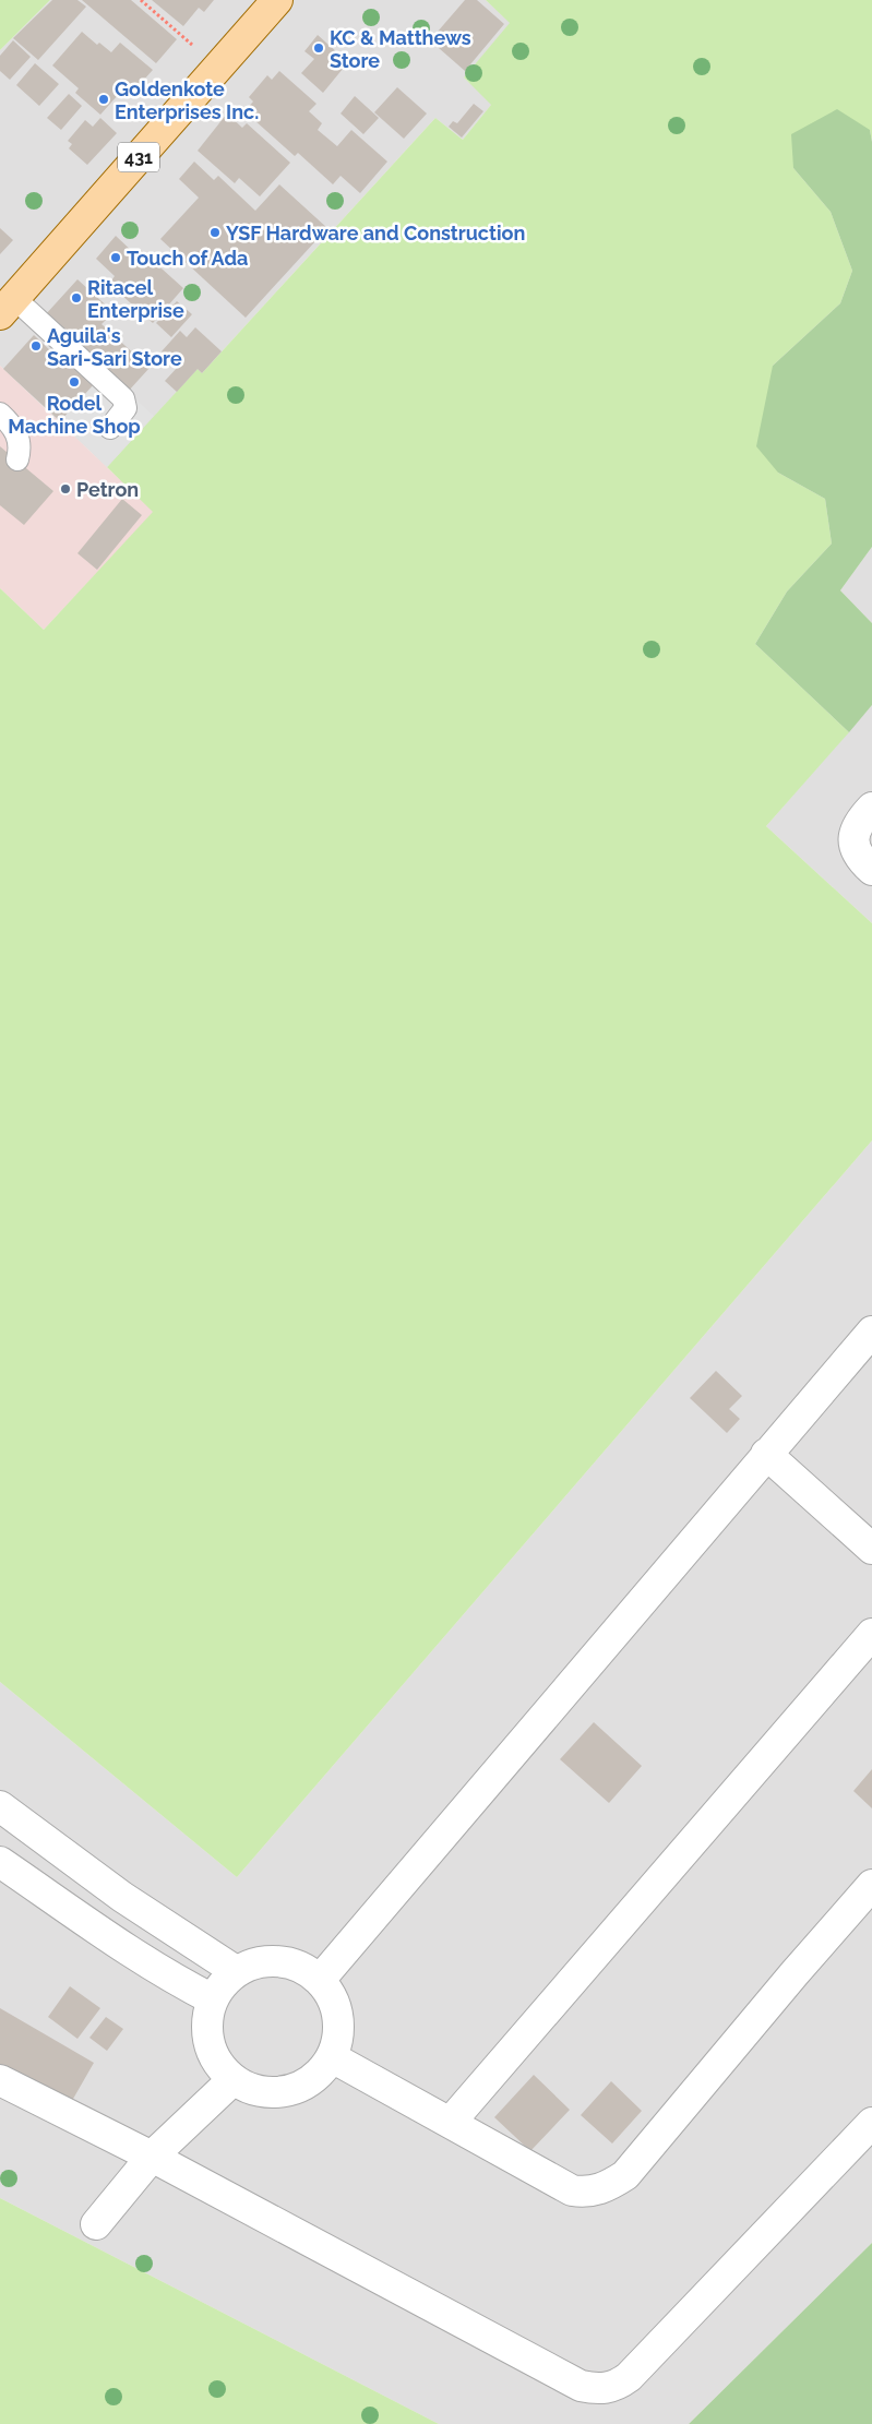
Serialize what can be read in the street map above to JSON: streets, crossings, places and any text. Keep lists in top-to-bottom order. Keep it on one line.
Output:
{"streets":{"main road":["431"]},"places":["KC & Matthews Store","Goldenkote Enterprises Inc.","YSF Hardware and Construction","Touch of Ada","Ritacel Enterprise","Aguila's Sari-Sari Store","Rodel Machine Shop","Petron"]}
